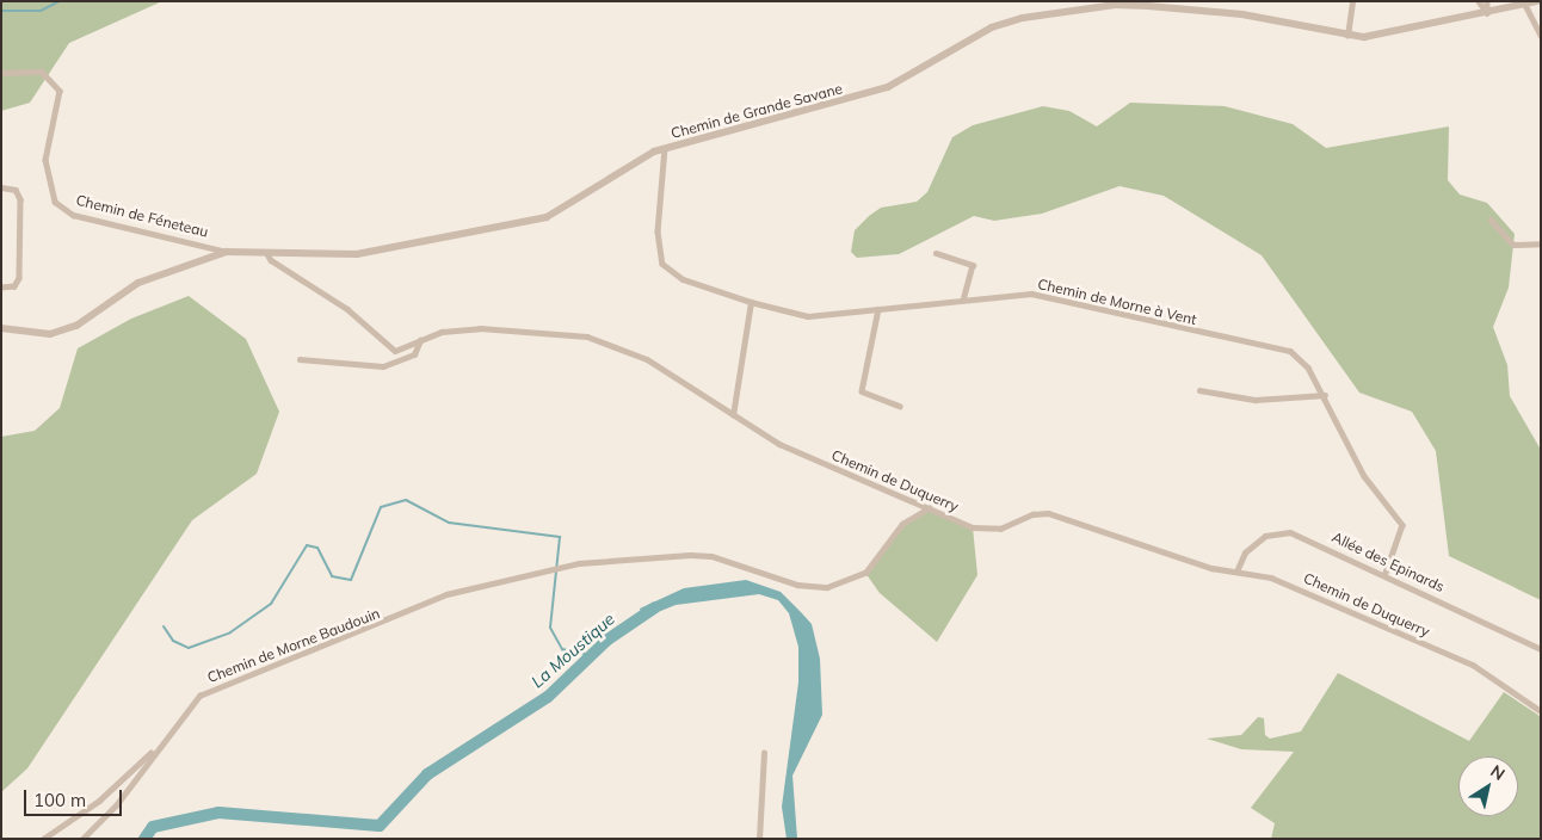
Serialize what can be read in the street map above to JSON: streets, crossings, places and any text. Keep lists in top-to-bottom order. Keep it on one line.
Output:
{"streets":{"street":["Chemin de Grande Savane","Chemin de Féneteau","Chemin de Morne à Vent","Chemin de Duquerry","Allée des Epinards","Chemin de Morne Baudouin"]},"crossings":[["Chemin de Grande Savane","Chemin de Féneteau"],["Chemin de Grande Savane","Chemin de Morne à Vent"],["Chemin de Grande Savane","Chemin de Duquerry"],["Chemin de Morne à Vent","Allée des Epinards"],["Chemin de Duquerry","Allée des Epinards"],["Chemin de Duquerry","Chemin de Morne Baudouin"]],"water":["La Moustique"],"scale_bar":"100 m","north":"top right"}
